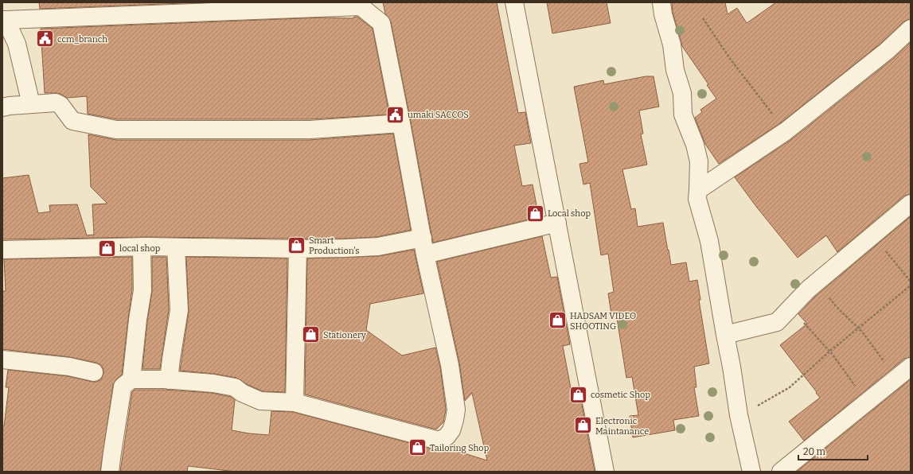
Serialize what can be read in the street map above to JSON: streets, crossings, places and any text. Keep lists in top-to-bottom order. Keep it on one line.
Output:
{"places":{"public building":["ccm_branch","umaki SACCOS"],"shop":["Local shop","Smart Production's","local shop","HADSAM VIDEO SHOOTING","Stationery","cosmetic Shop","Electronic Maintanance","Tailoring Shop"]},"scale_bar":"20 m"}
